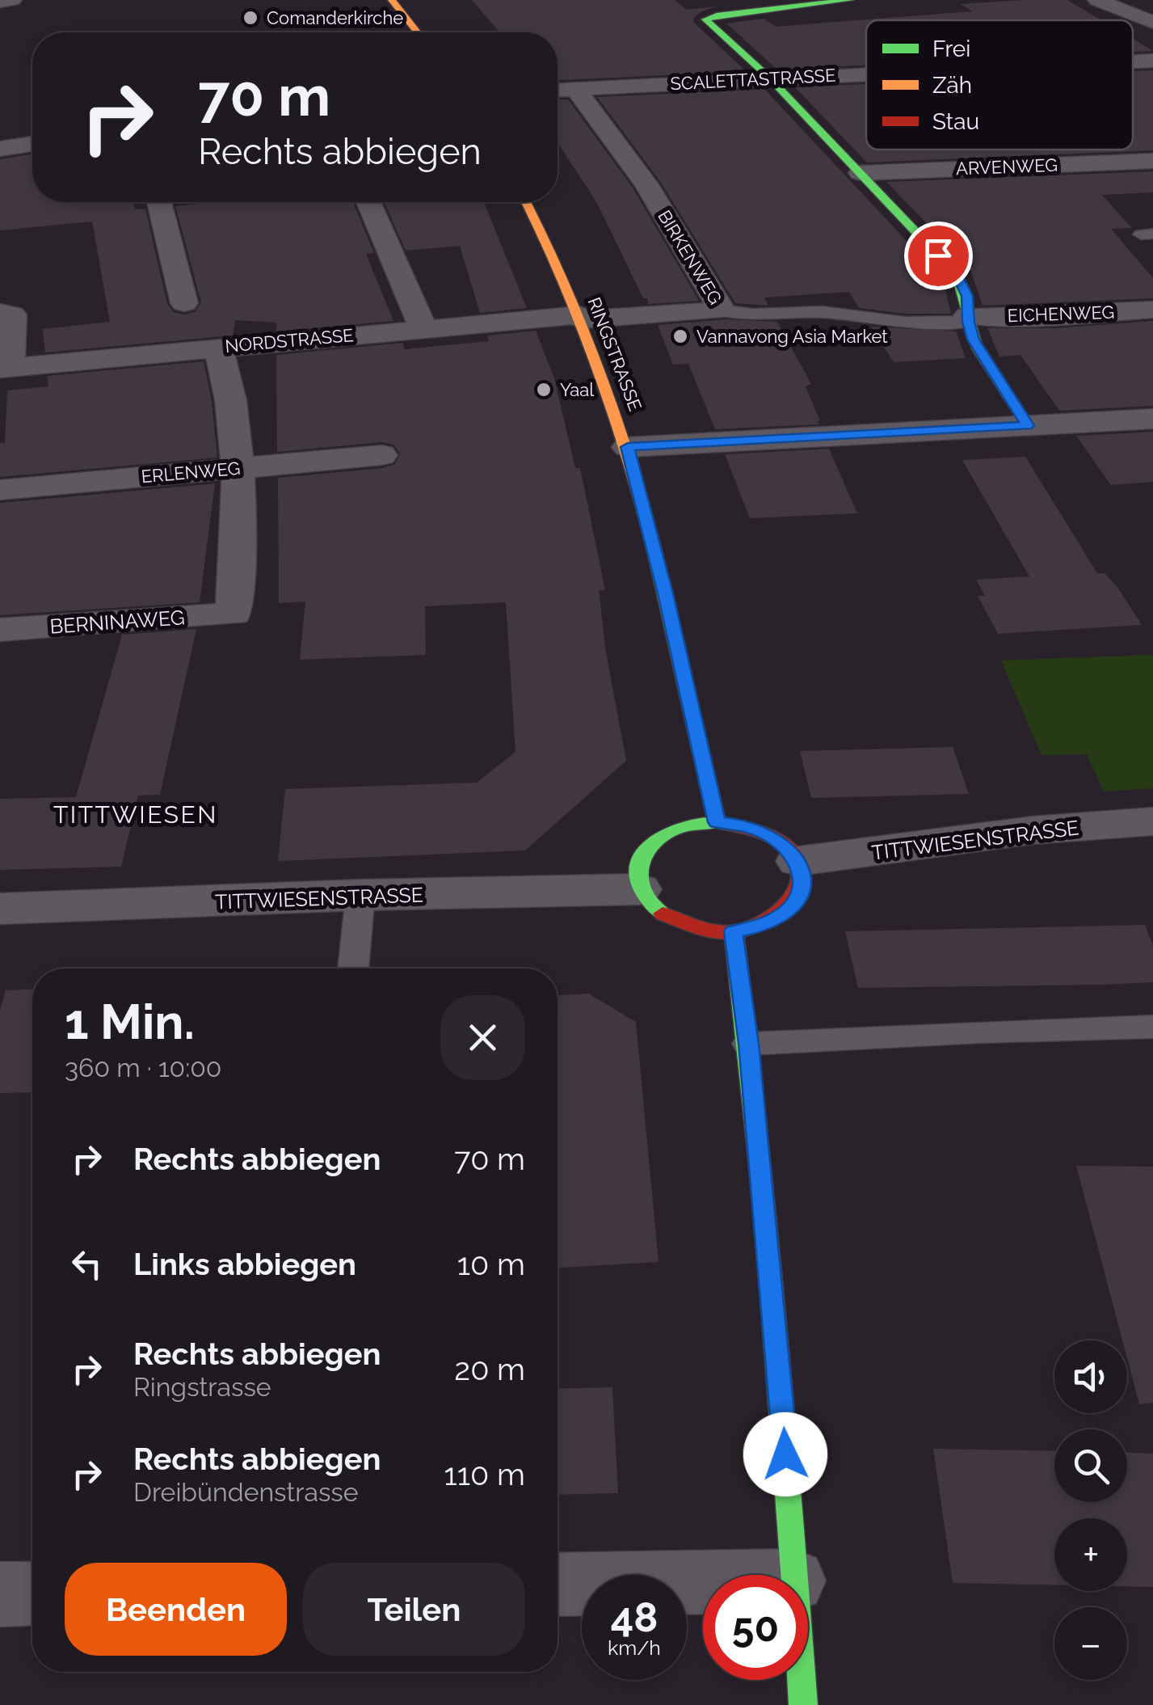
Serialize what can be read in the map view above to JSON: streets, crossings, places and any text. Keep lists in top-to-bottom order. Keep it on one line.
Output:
{"streets":{"main road":["RINGSTRASSE"],"street":["SCALETTASTRASSE","ARVENWEG","BIRKENWEG","EICHENWEG","NORDSTRASSE","ERLENWEG","BERNINAWEG","TITTWIESENSTRASSE"]},"crossings":[["SCALETTASTRASSE","BIRKENWEG"],["BIRKENWEG","NORDSTRASSE"],["BIRKENWEG","RINGSTRASSE"],["NORDSTRASSE","RINGSTRASSE"],["RINGSTRASSE","TITTWIESENSTRASSE"],["ERLENWEG","BERNINAWEG"]],"districts":["TITTWIESEN"],"places":["Comanderkirche","Vannavong Asia Market","Yaal"],"legend":["Frei","Zäh","Stau"],"page":{"turn":["70 m","Rechts abbiegen"],"heading":["1 Min.","360 m · 10:00"],"list":[{"name":"Rechts abbiegen","value":"70 m"},{"name":"Links abbiegen","value":"10 m"},{"name":"Rechts abbiegen","note":"Ringstrasse","value":"20 m"},{"name":"Rechts abbiegen","note":"Dreibündenstrasse","value":"110 m"}],"map_buttons":["+","−"],"buttons":["Beenden","Teilen"],"speed":"48 km/h","limit":"50"}}
